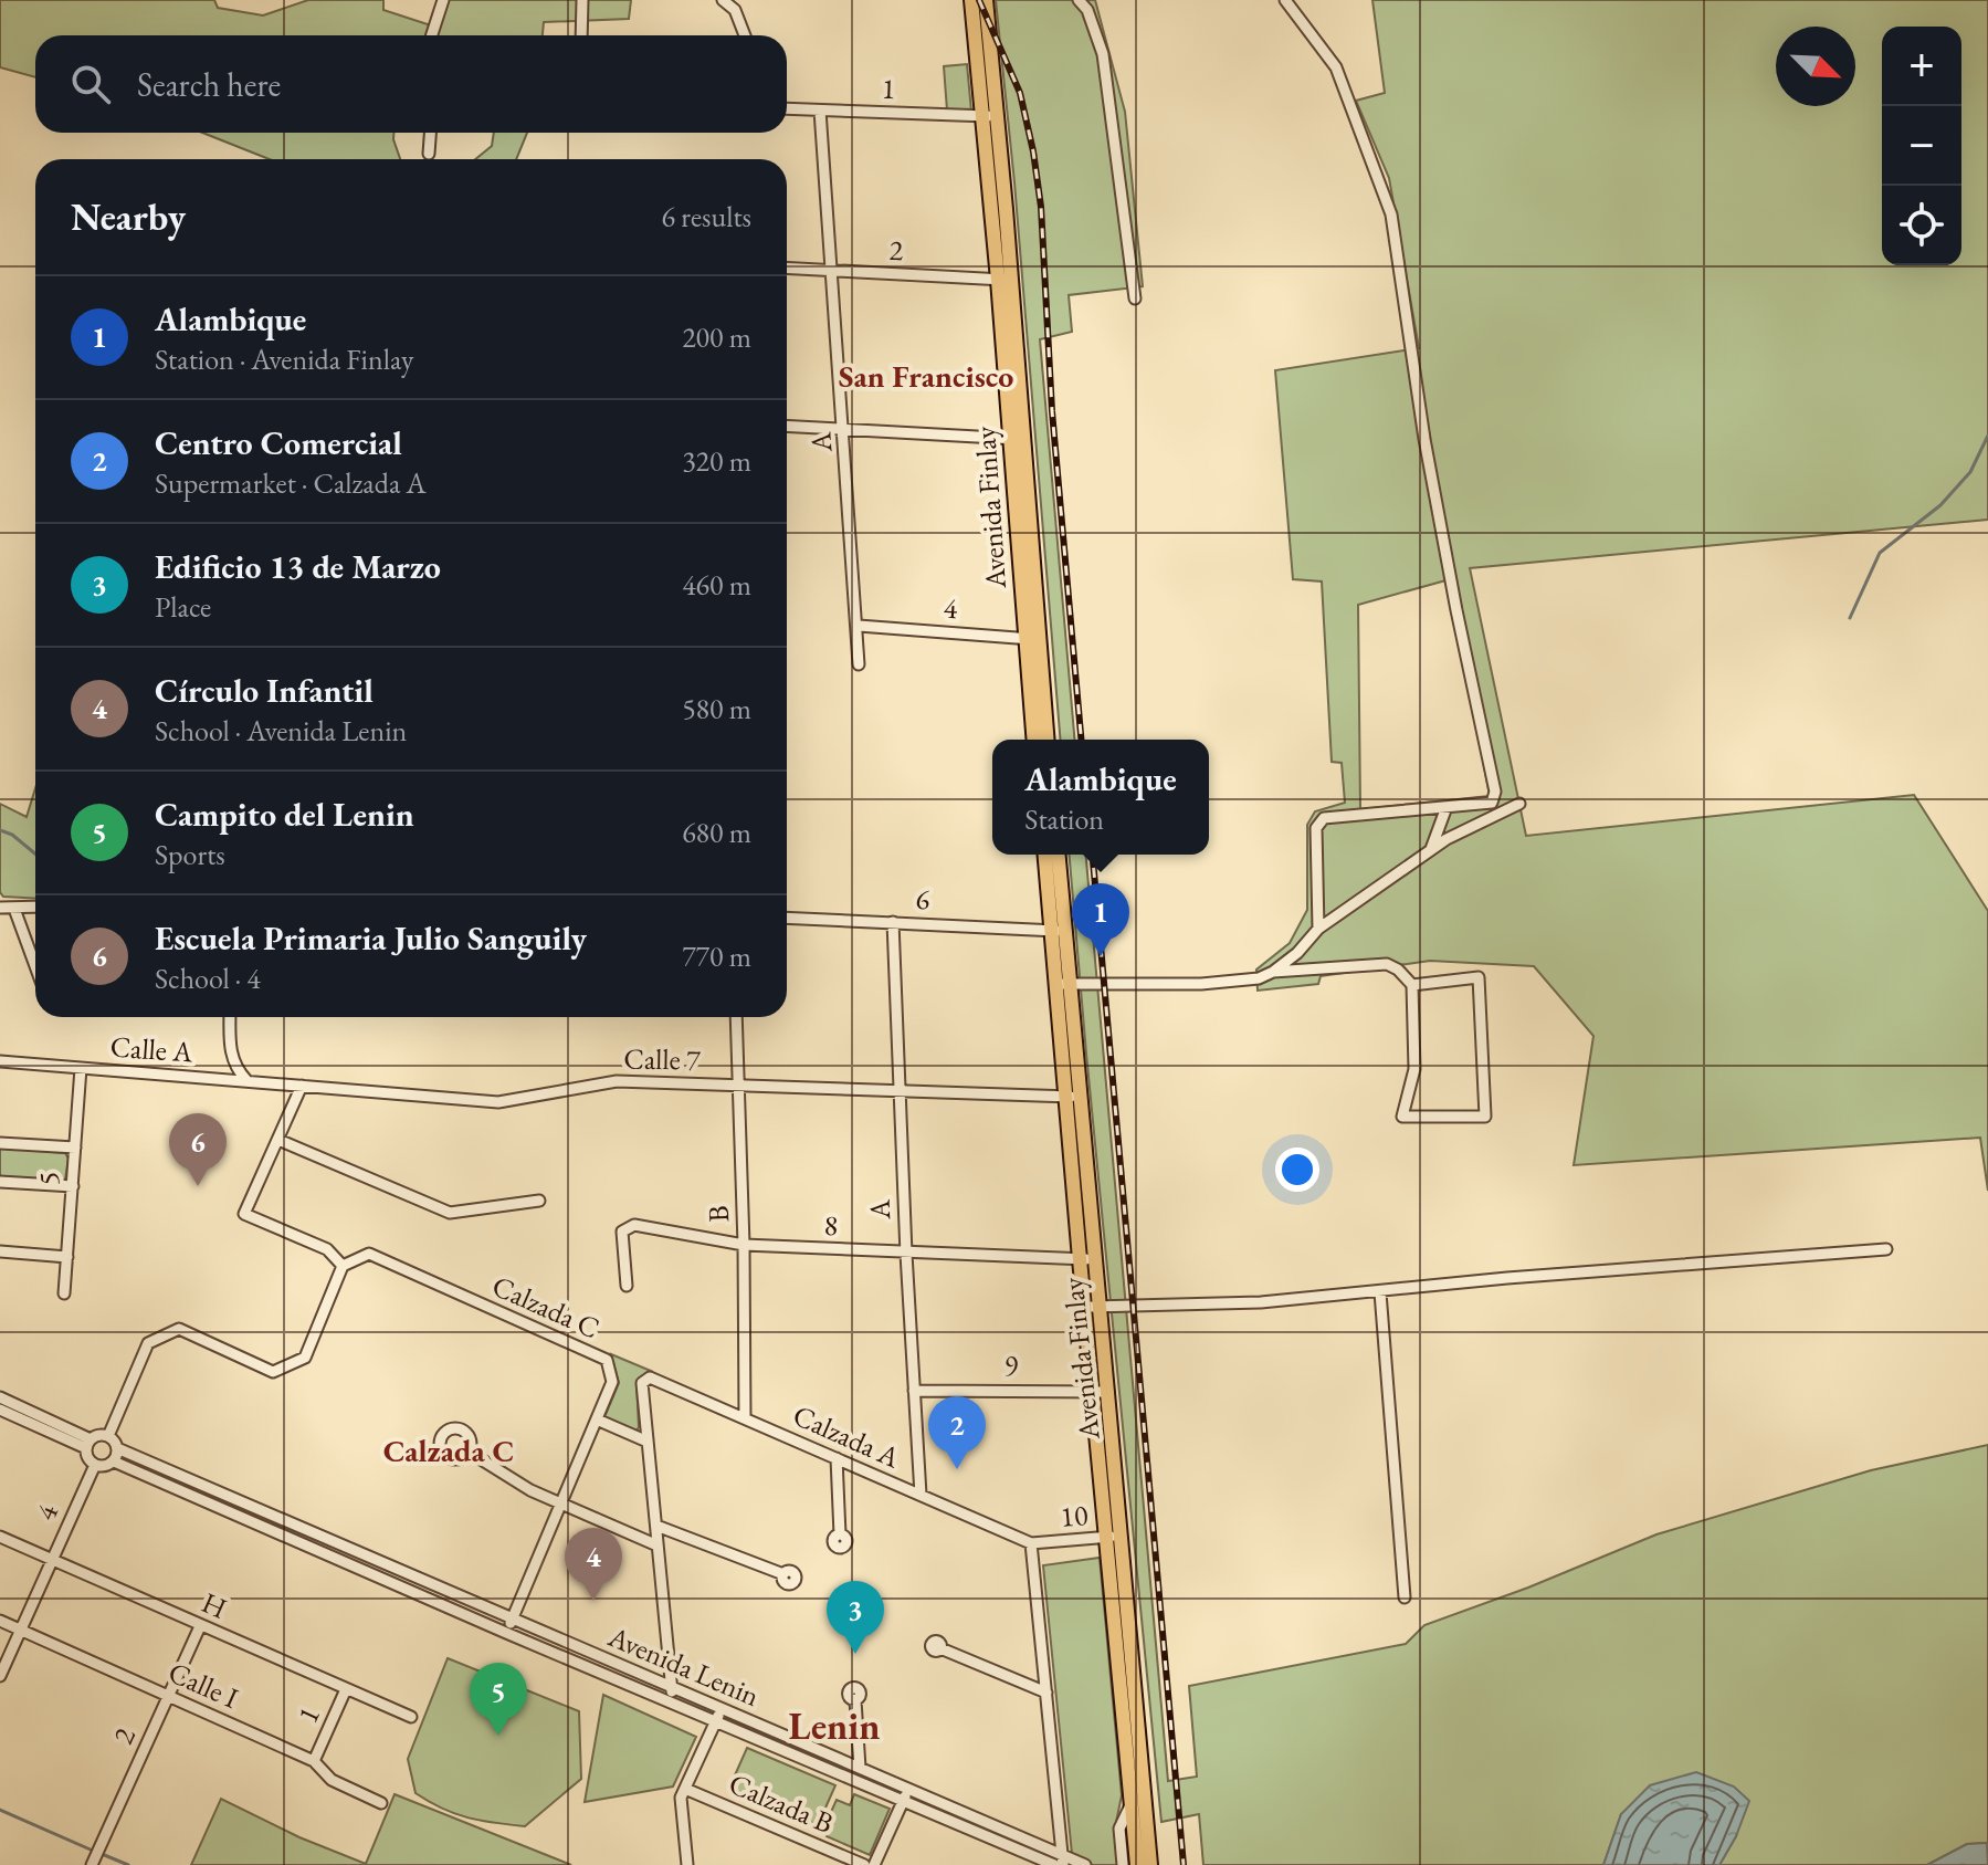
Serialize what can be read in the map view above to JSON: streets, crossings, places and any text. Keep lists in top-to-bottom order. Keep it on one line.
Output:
{"streets":{"highway":["Avenida Finlay"],"street":["1","2","A","4","6","Calle A","Calle 7","5","B","8","Calzada C","9","Calzada A","10","H","Avenida Lenin","Calle I","Calzada B"]},"crossings":[["1","A"],["1","Avenida Finlay"],["1","H"],["1","Calle I"],["2","A"],["2","Avenida Finlay"],["2","H"],["2","Calle I"],["A","4"],["A","6"],["A","Calle 7"],["A","8"],["A","9"],["A","Calzada A"],["Avenida Finlay","4"],["Avenida Finlay","6"],["Avenida Finlay","Calle 7"],["Avenida Finlay","8"],["Avenida Finlay","9"],["Avenida Finlay","10"],["4","H"],["4","Avenida Lenin"],["4","Calle I"],["Calle A","Calle 7"],["Calle A","5"],["Calle 7","B"],["B","8"],["B","Calzada A"],["Calzada C","Avenida Lenin"],["Calzada A","10"],["Calzada A","Avenida Lenin"],["Avenida Lenin","Calzada B"]],"districts":["San Francisco","Calzada C","Lenin"],"north":"bottom right","page":{"map_buttons":["+","−"],"search":"Search here","heading":["Nearby","6 results"],"list":[{"mark":"1","name":"Alambique","note":"Station · Avenida Finlay","value":"200 m"},{"mark":"2","name":"Centro Comercial","note":"Supermarket · Calzada A","value":"320 m"},{"mark":"3","name":"Edificio 13 de Marzo","note":"Place","value":"460 m"},{"mark":"4","name":"Círculo Infantil","note":"School · Avenida Lenin","value":"580 m"},{"mark":"5","name":"Campito del Lenin","note":"Sports","value":"680 m"},{"mark":"6","name":"Escuela Primaria Julio Sanguily","note":"School · 4","value":"770 m"}],"popup":["Alambique","Station"],"pins":["1","6","2","4","3","5"]}}
